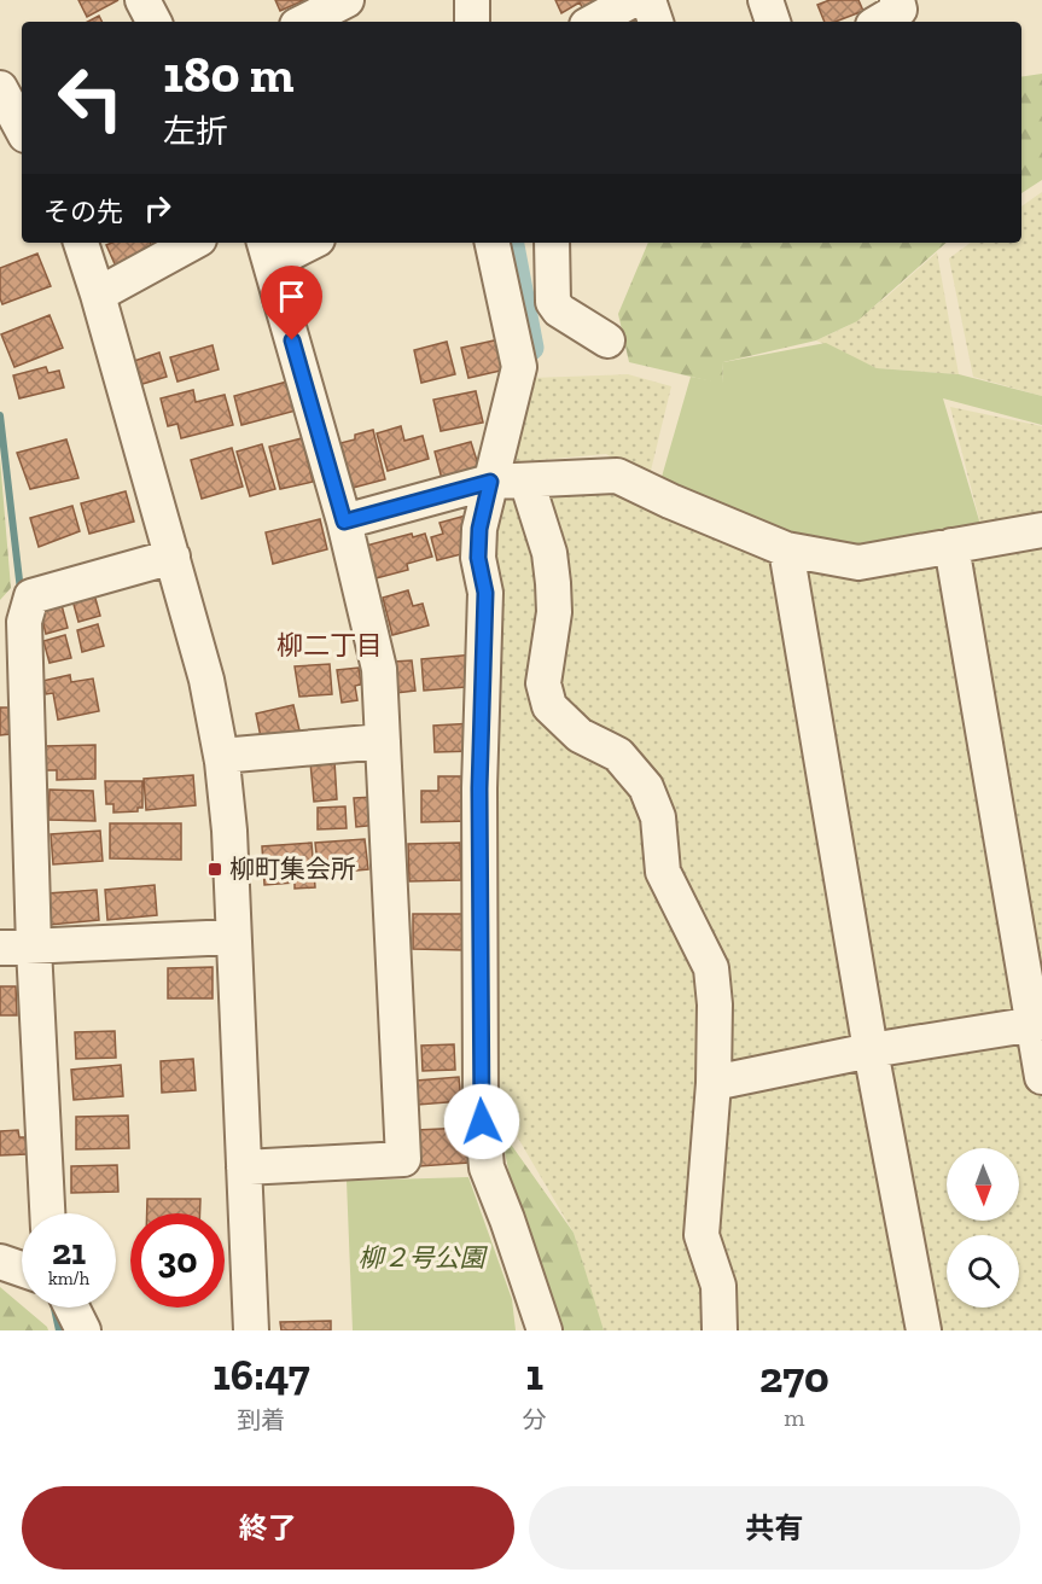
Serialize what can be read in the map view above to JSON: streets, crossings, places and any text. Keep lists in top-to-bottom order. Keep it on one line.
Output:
{"districts":["柳二丁目"],"parks":["柳２号公園"],"places":{"transit":["柳町集会所"]},"north":"bottom","page":{"turn":["180 m","左折"],"then":"その先","speed":"21 km/h","limit":"30","eta":["16:47","到着","1","分","270","m"],"buttons":["終了","共有"]}}
